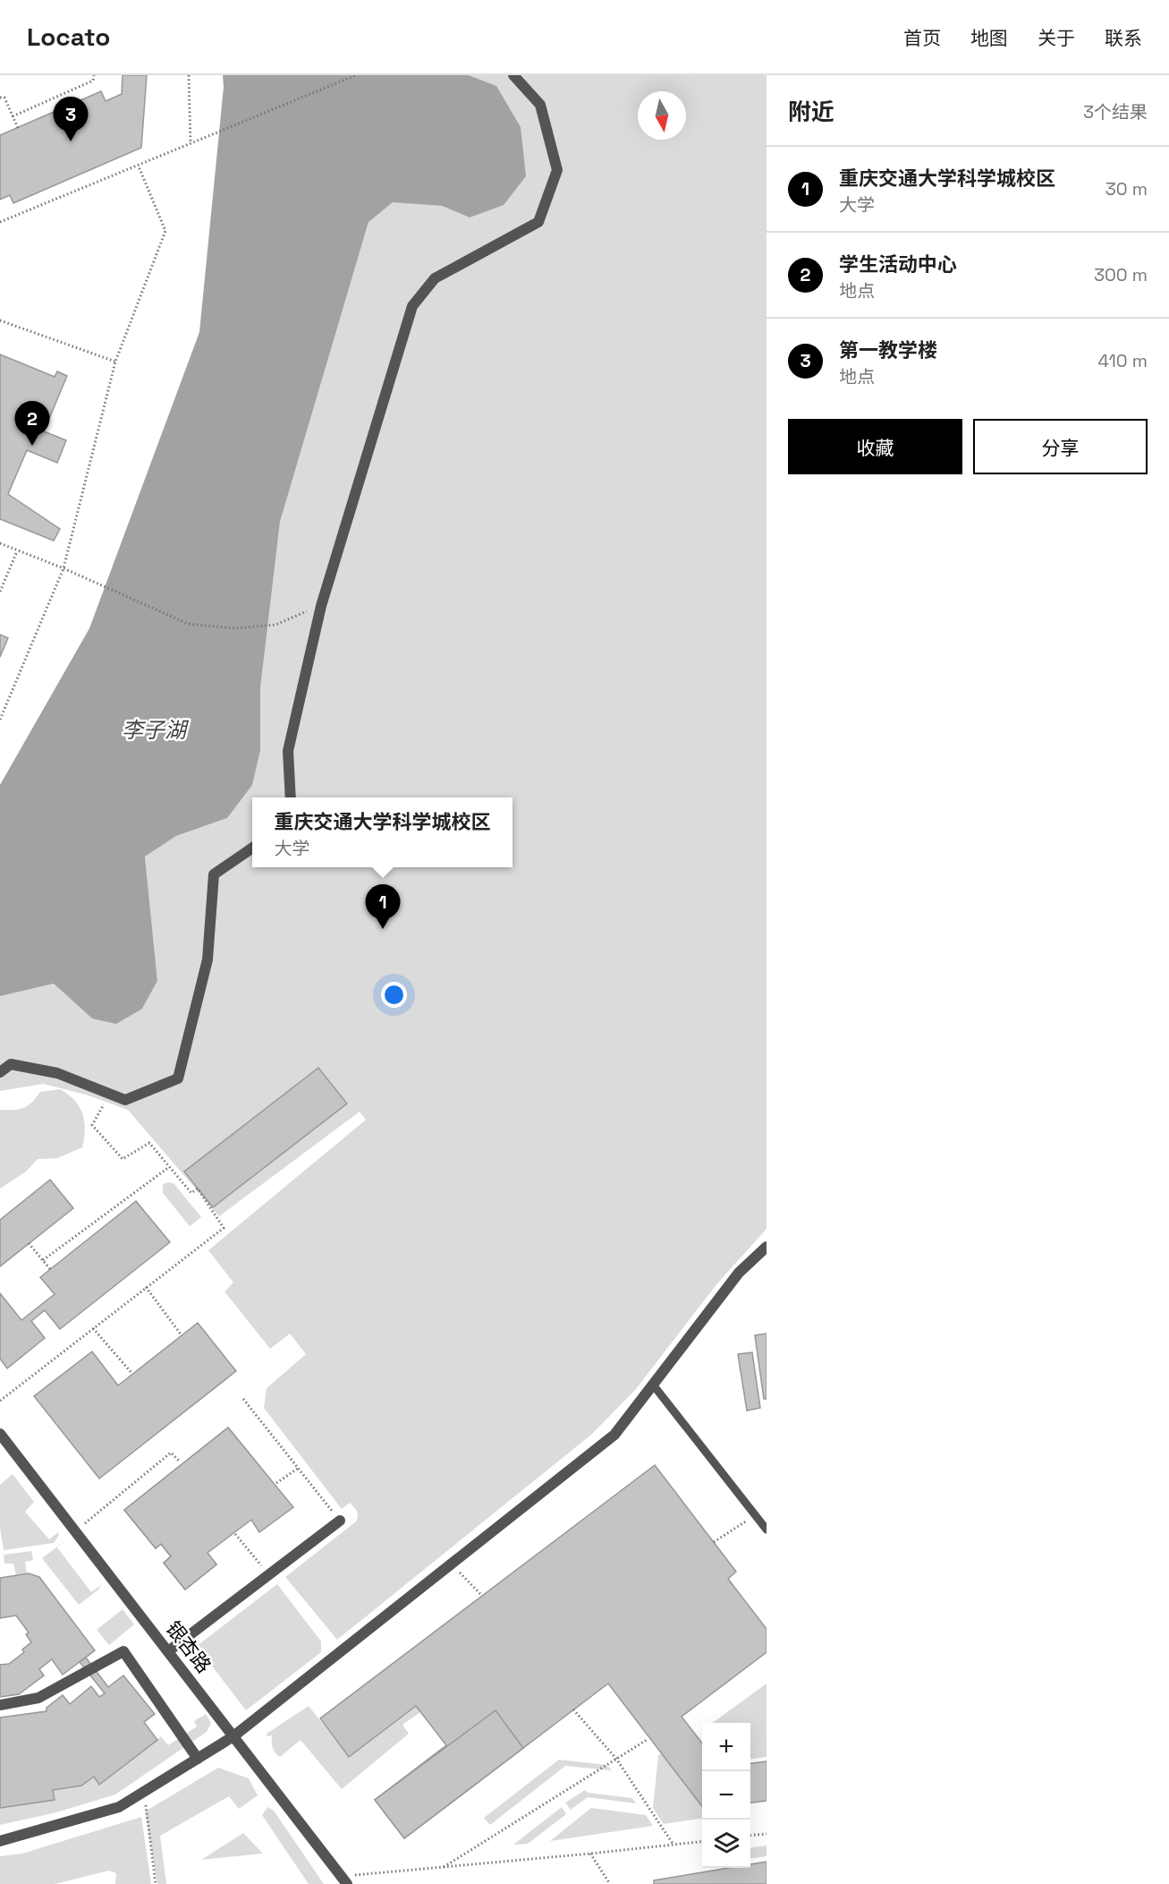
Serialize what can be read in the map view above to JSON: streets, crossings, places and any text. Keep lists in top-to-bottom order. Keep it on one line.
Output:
{"streets":{"street":["银杏路"]},"water":["李子湖"],"north":"bottom","page":{"header":"Locato","nav":["首页","地图","关于","联系"],"heading":["附近","3个结果"],"pins":["3","2","1"],"list":[{"mark":"1","name":"重庆交通大学科学城校区","note":"大学","value":"30 m"},{"mark":"2","name":"学生活动中心","note":"地点","value":"300 m"},{"mark":"3","name":"第一教学楼","note":"地点","value":"410 m"}],"buttons":["收藏","分享"],"popup":["重庆交通大学科学城校区","大学"],"map_buttons":["+","−"]}}
